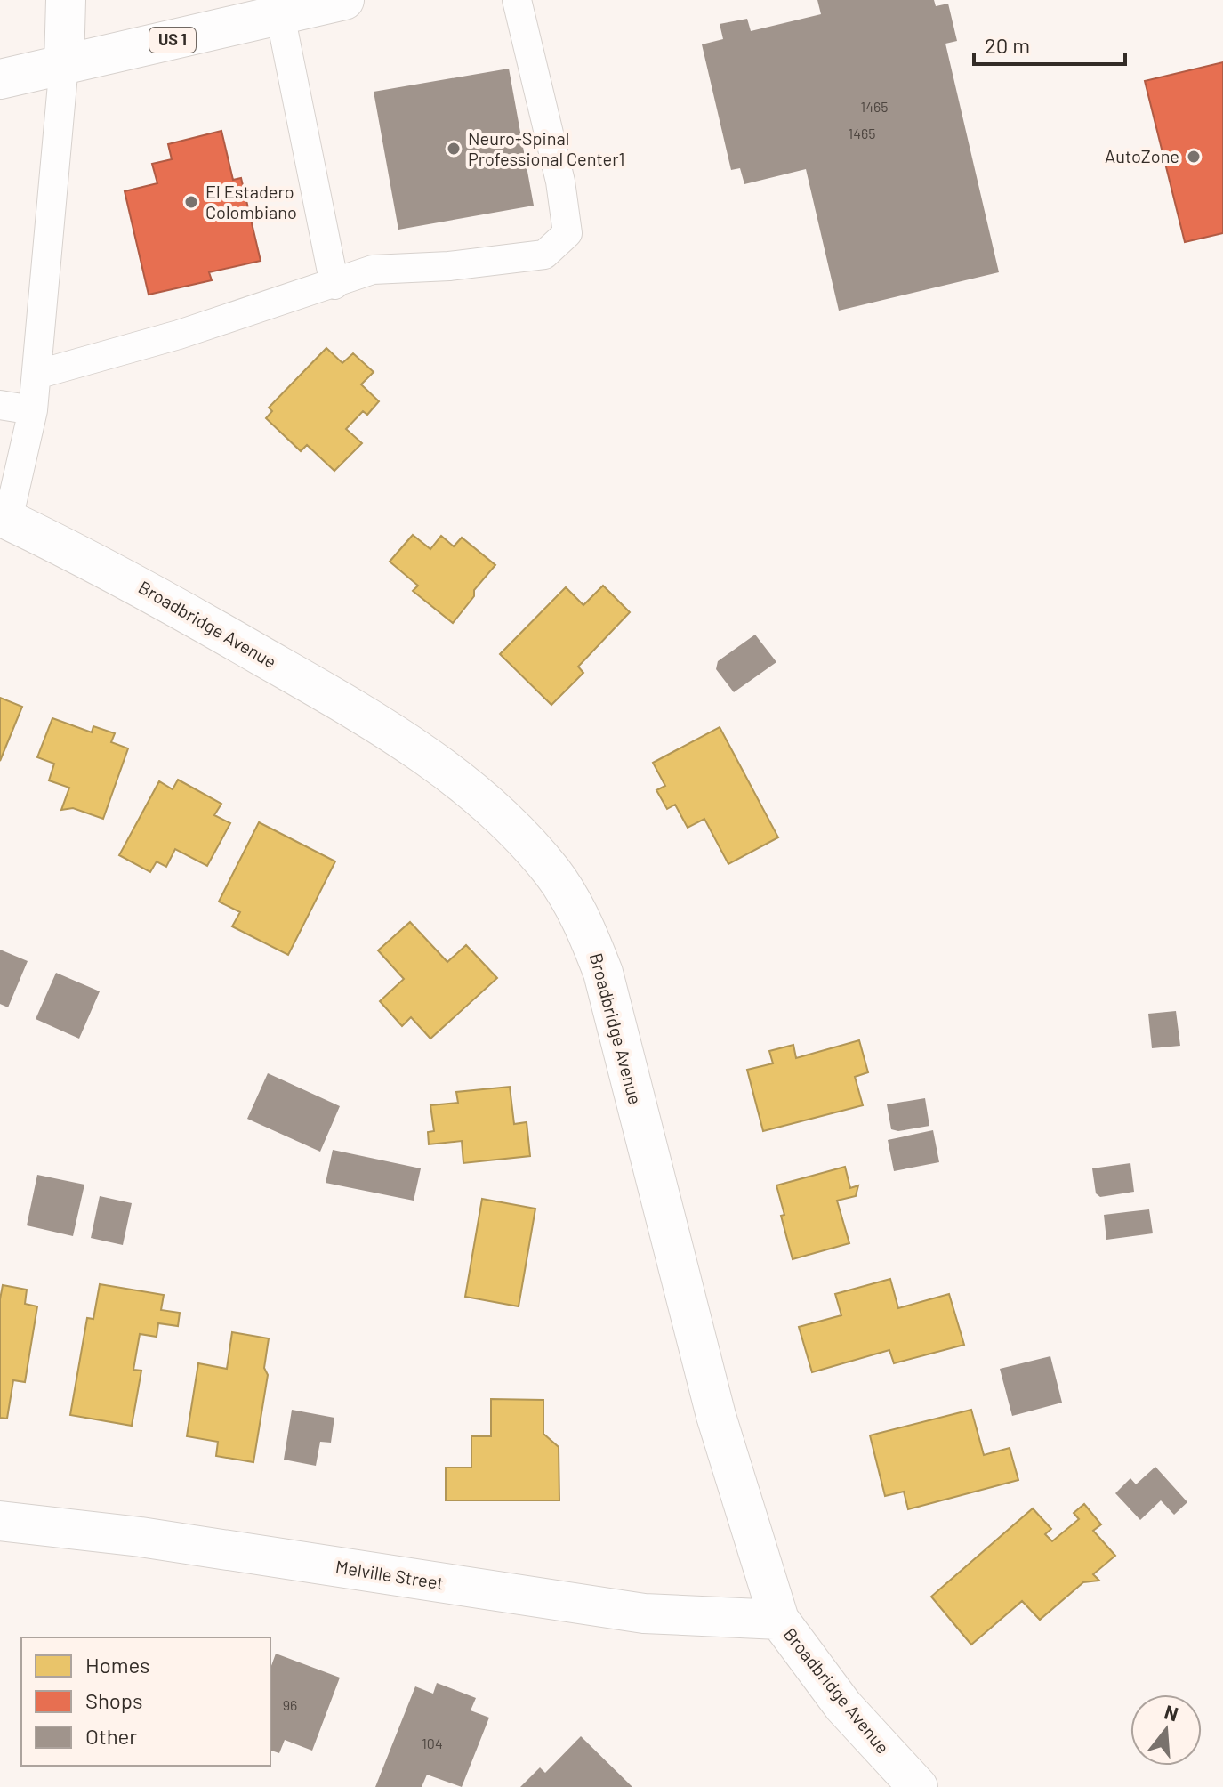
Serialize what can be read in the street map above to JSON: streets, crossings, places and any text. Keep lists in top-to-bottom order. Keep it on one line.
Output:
{"streets":{"street":["US 1","Broadbridge Avenue","Melville Street"]},"crossings":[["Broadbridge Avenue","Melville Street"]],"places":["Neuro-Spinal Professional Center1","AutoZone","El Estadero Colombiano"],"house_numbers":["1465","1465","96","104"],"legend":["Homes","Shops","Other"],"scale_bar":"20 m","north":"top"}
